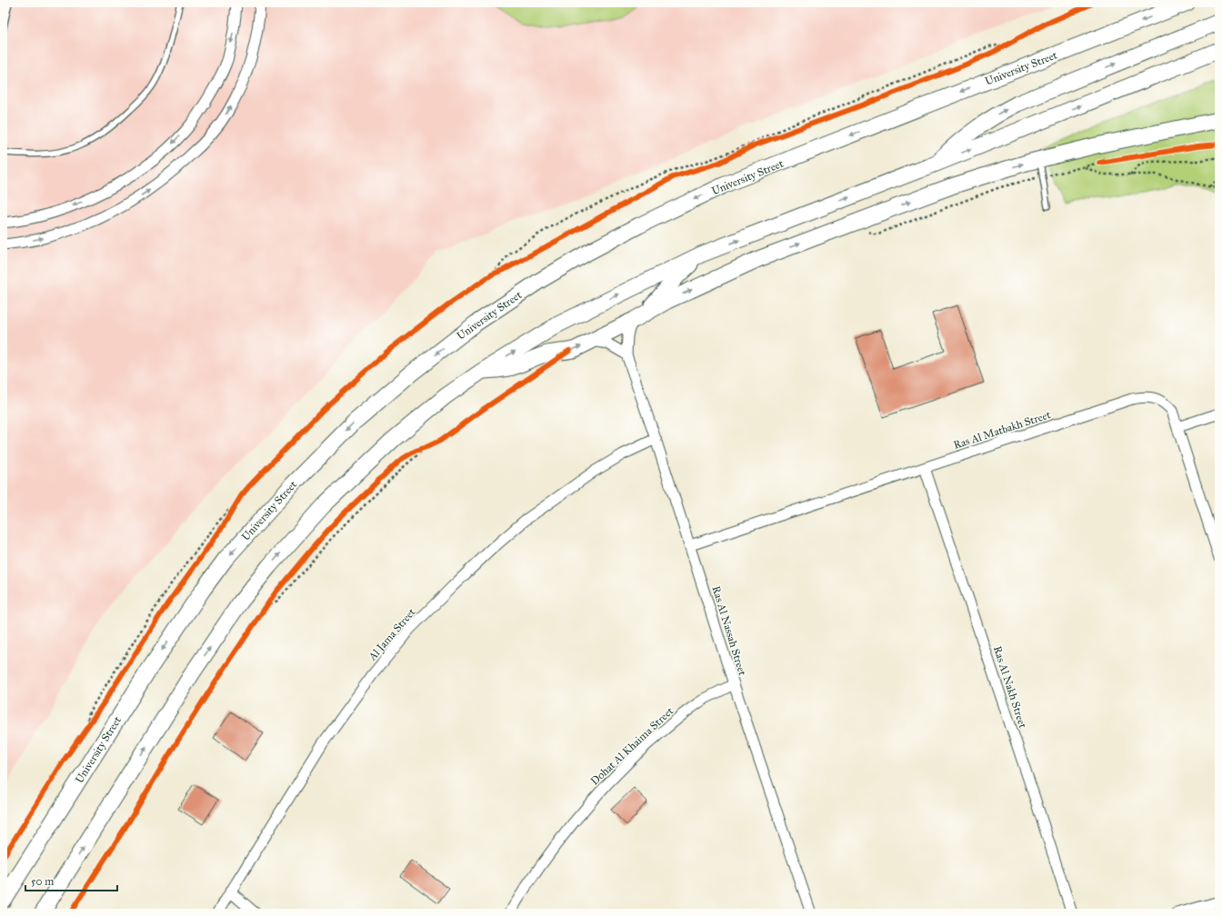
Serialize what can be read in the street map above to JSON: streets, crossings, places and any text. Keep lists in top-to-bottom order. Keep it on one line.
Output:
{"streets":{"main road":["University Street"],"street":["Ras Al Matbakh Street","Ras Al Nassah Street","Al Jama Street","Ras Al Nakh Street","Dohat Al Khaima Street"]},"crossings":[["Ras Al Matbakh Street","Ras Al Nassah Street"],["Ras Al Matbakh Street","Ras Al Nakh Street"],["Ras Al Nassah Street","Al Jama Street"],["Ras Al Nassah Street","Dohat Al Khaima Street"]],"scale_bar":"50 m"}
